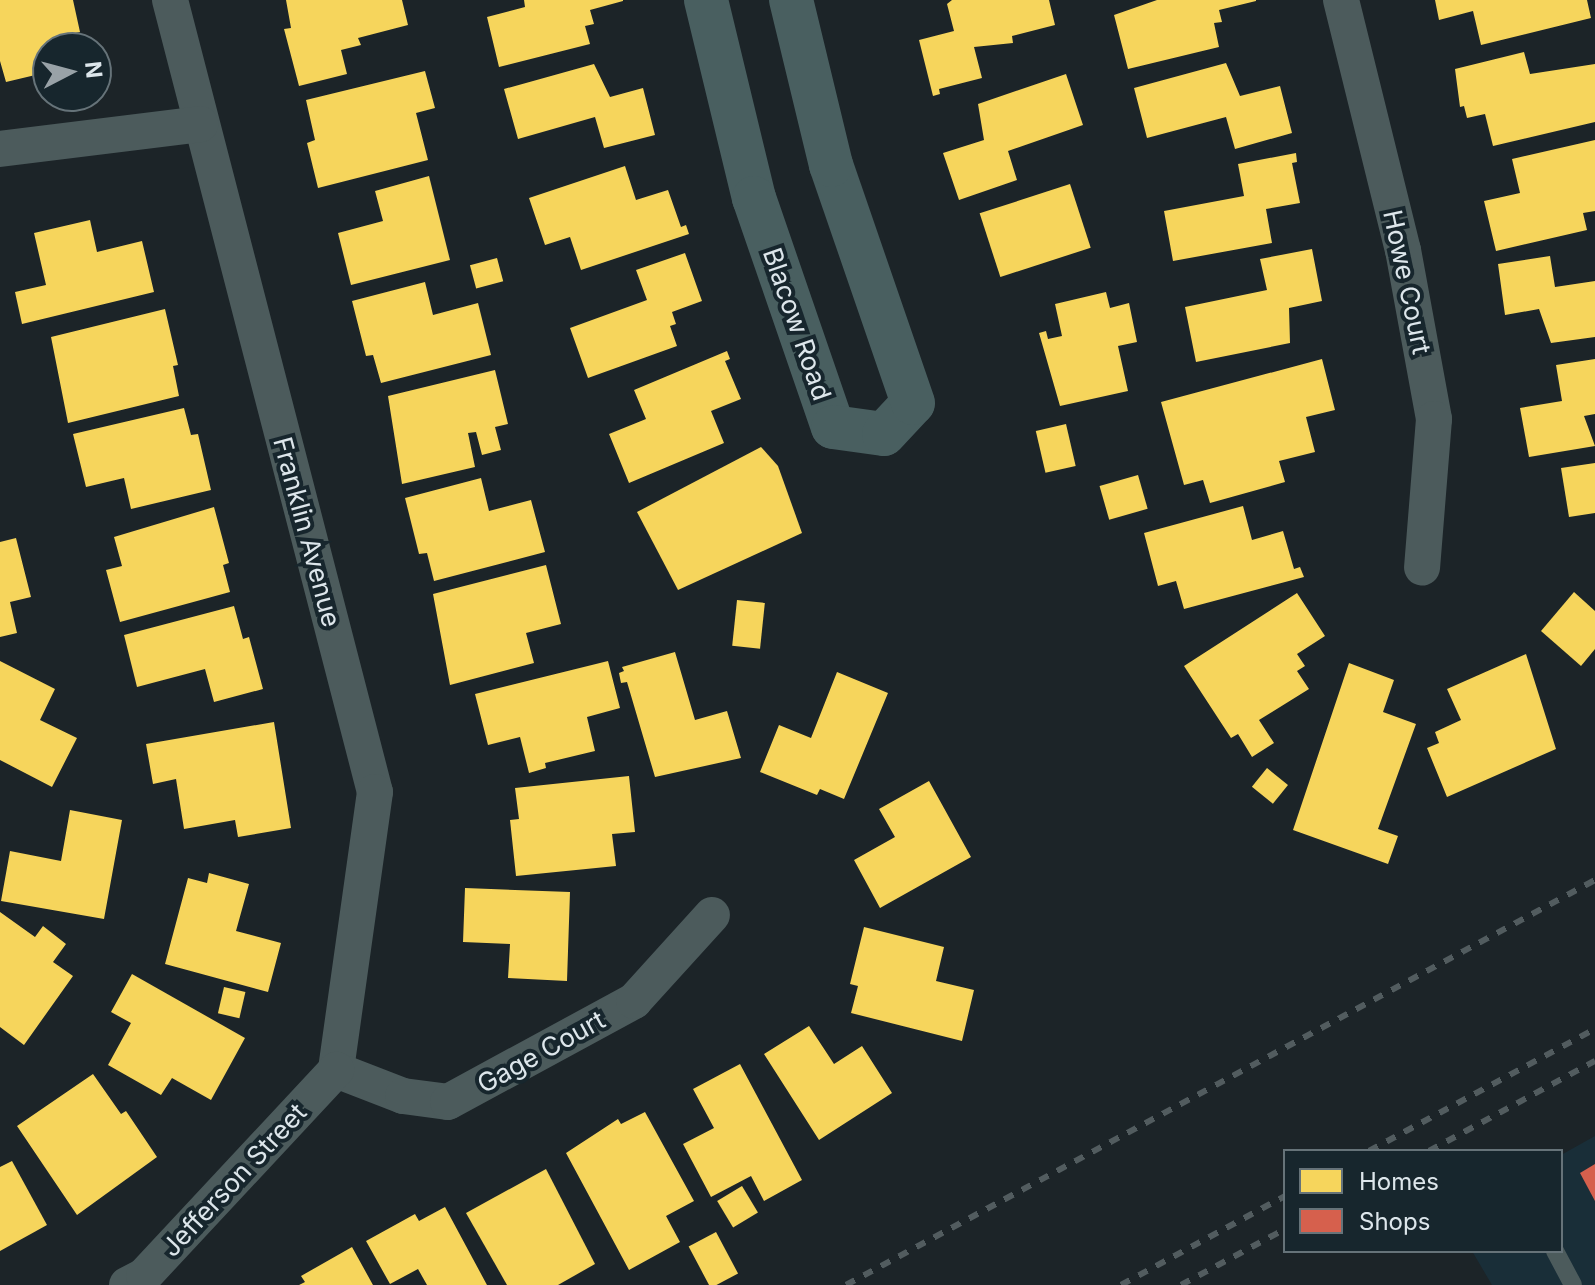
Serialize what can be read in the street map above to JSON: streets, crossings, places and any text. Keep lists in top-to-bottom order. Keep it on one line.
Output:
{"streets":{"street":["Howe Court","Blacow Road","Franklin Avenue","Gage Court","Jefferson Street"]},"crossings":[["Franklin Avenue","Gage Court"],["Franklin Avenue","Jefferson Street"],["Gage Court","Jefferson Street"]],"legend":["Homes","Shops"],"north":"right"}
